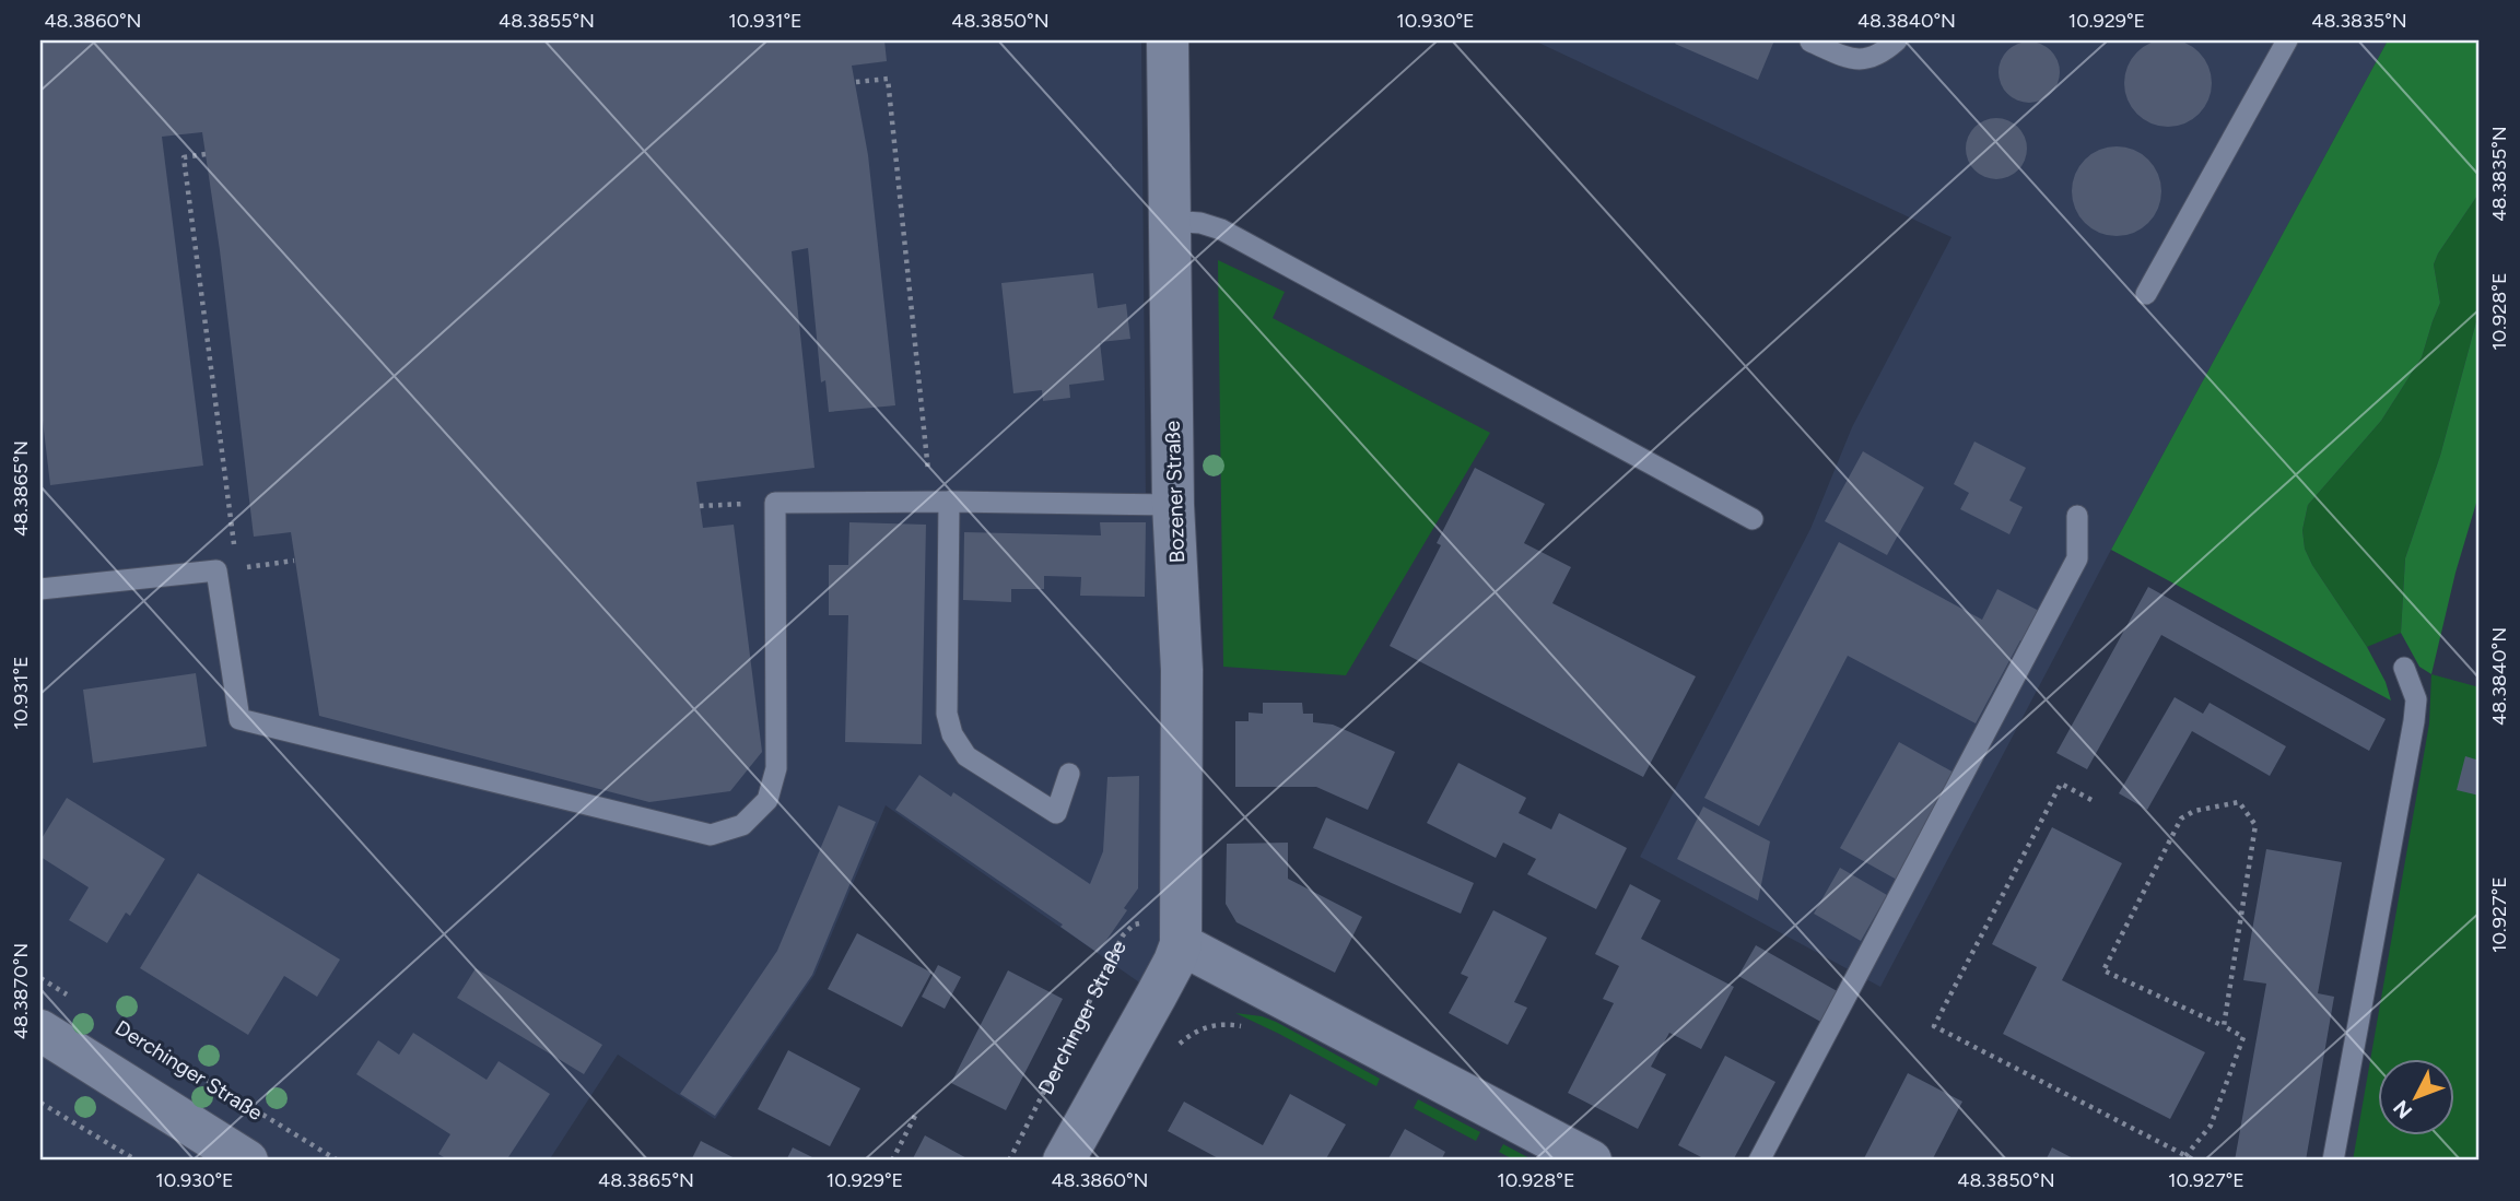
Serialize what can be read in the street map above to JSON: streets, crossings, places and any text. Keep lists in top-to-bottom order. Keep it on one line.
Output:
{"streets":{"street":["Bozener Straße"],"path":["Derchinger Straße"]},"crossings":[["Bozener Straße","Derchinger Straße"]],"north":"bottom left","coordinates":["48.3860°N","48.3855°N","10.931°E","48.3850°N","10.930°E","48.3840°N","10.929°E","48.3835°N","10.928°E","48.3865°N","10.927°E","48.3870°N"]}
